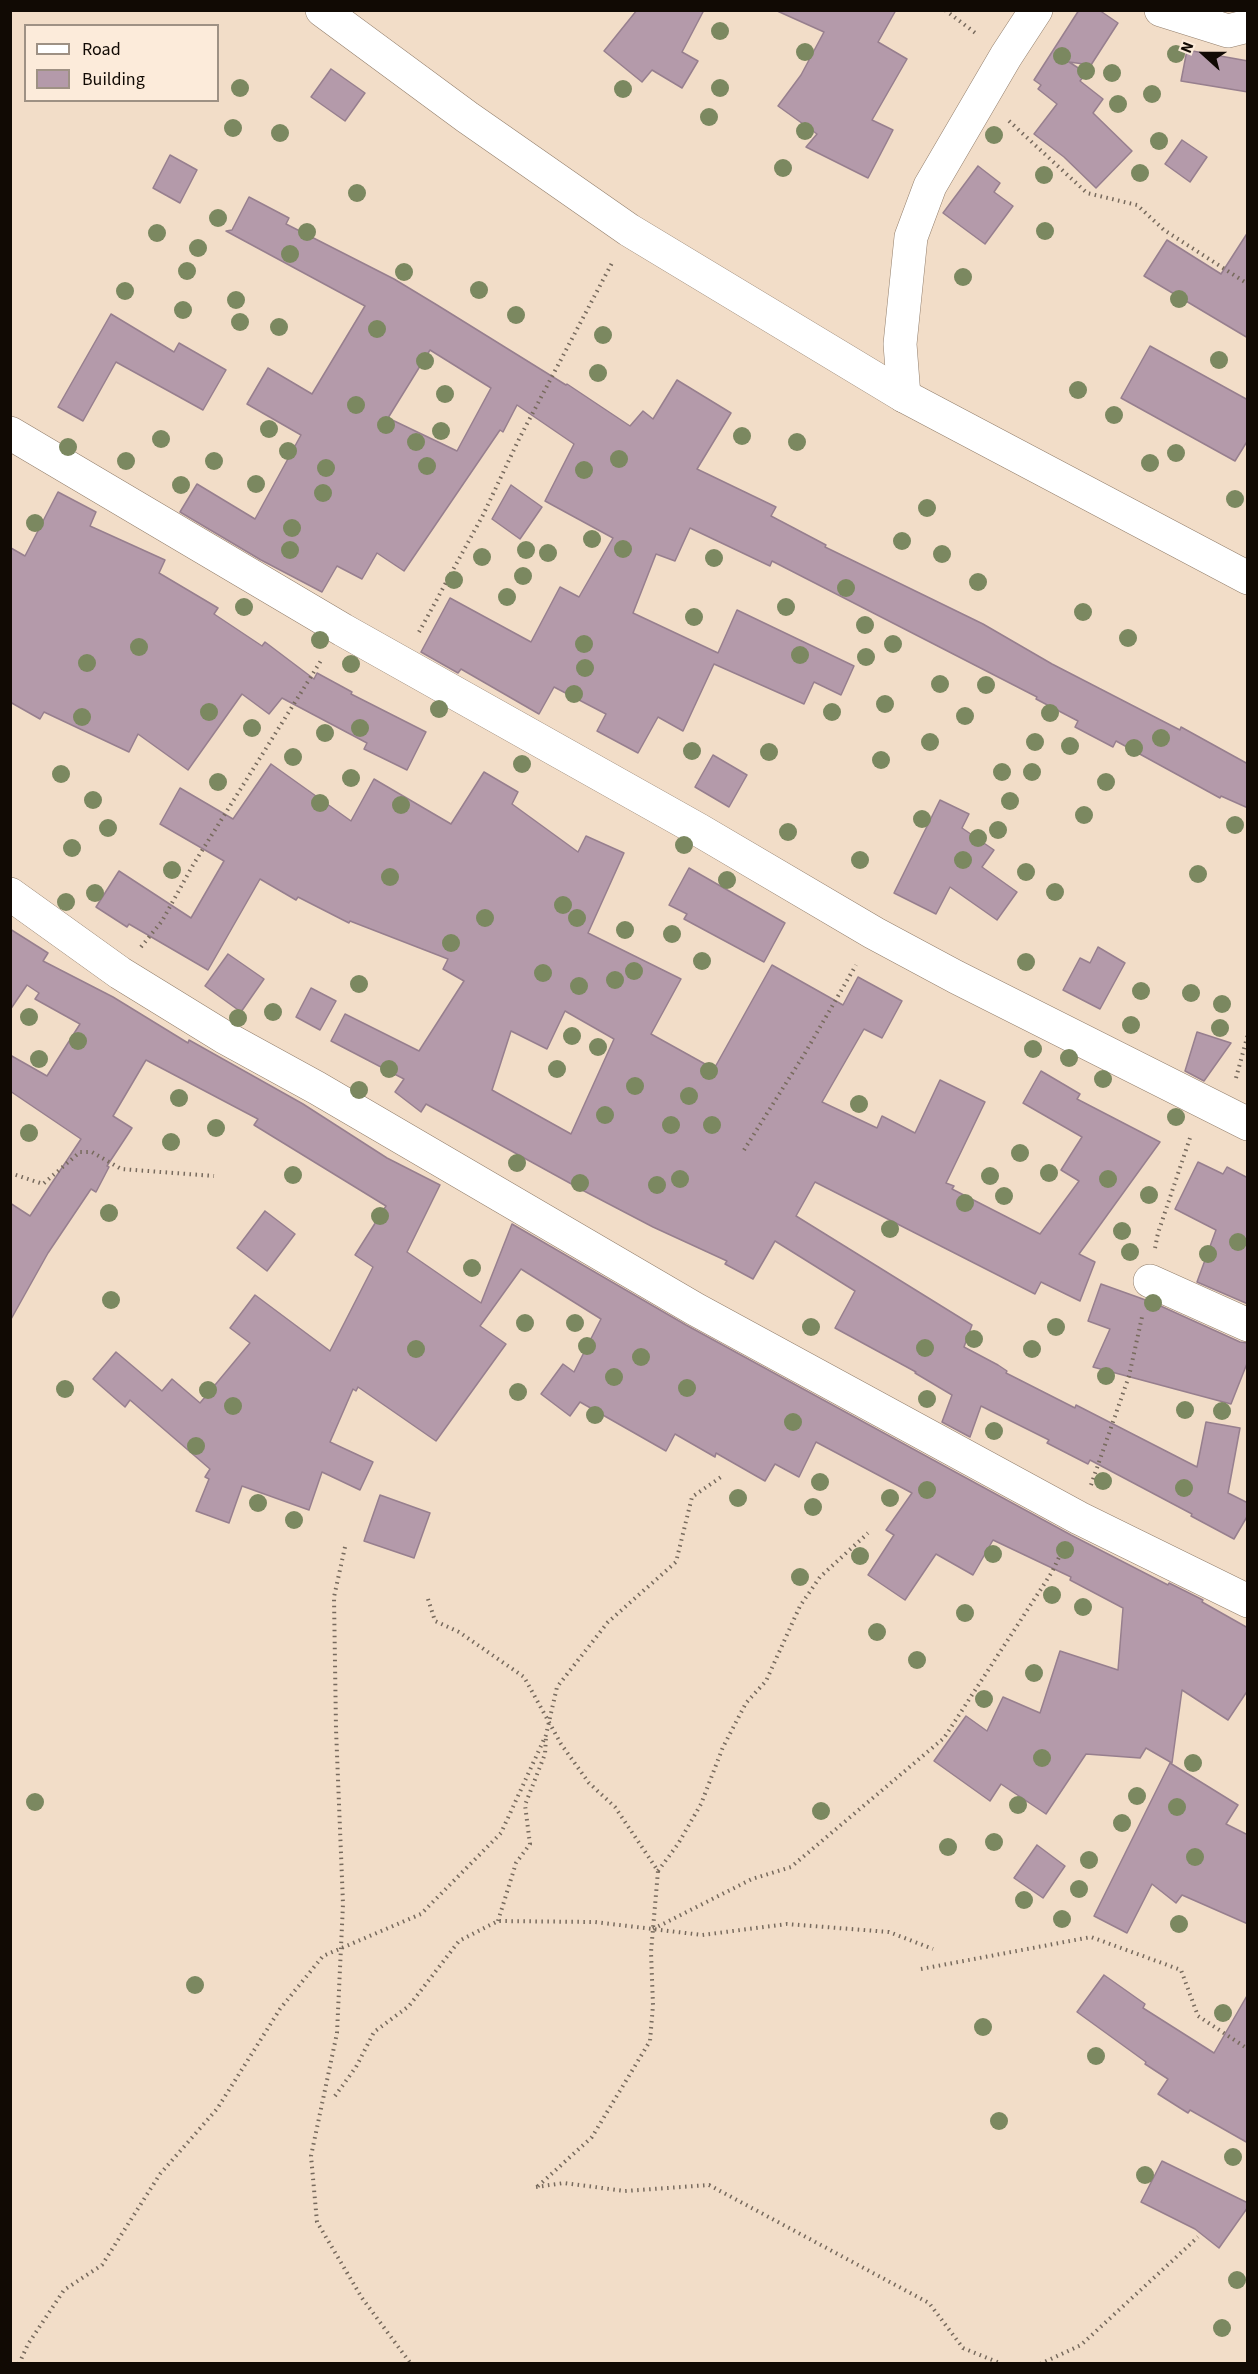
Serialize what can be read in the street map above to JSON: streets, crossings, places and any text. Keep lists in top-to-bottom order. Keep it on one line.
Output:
{"legend":["Road","Building"],"north":"left"}
